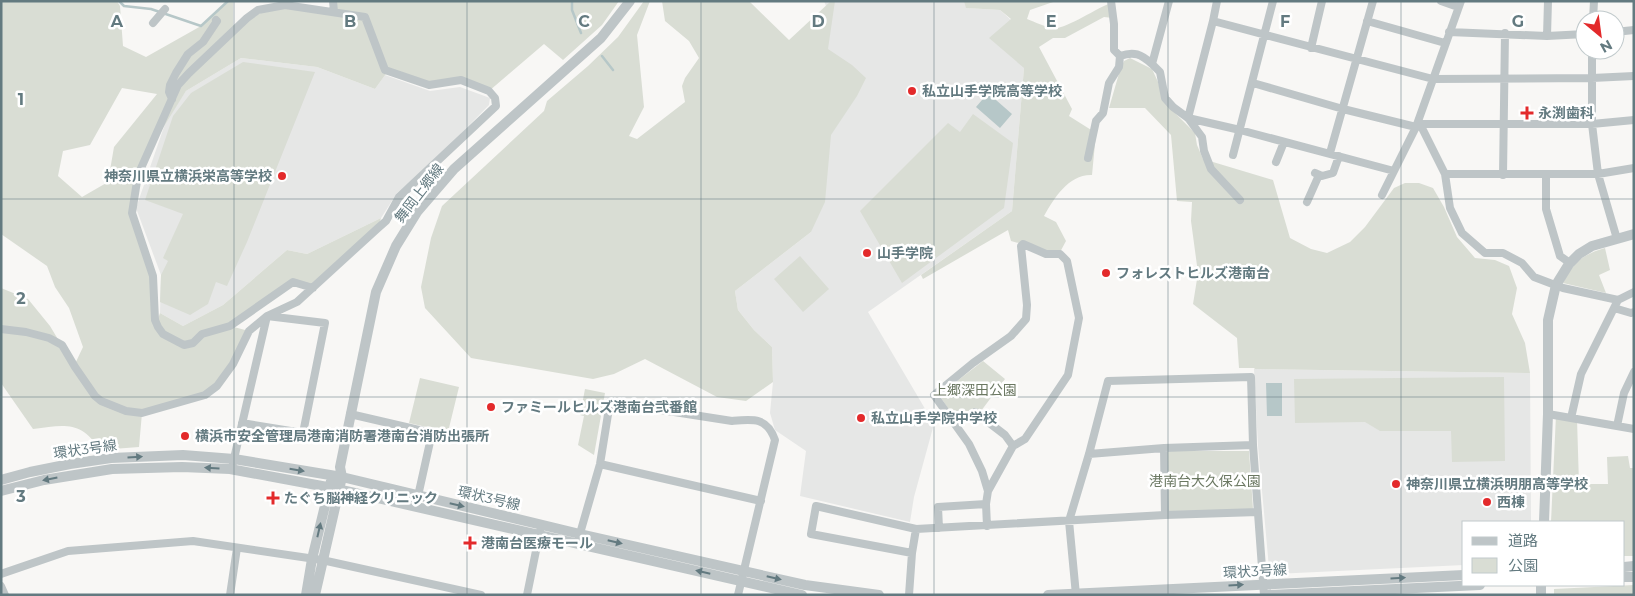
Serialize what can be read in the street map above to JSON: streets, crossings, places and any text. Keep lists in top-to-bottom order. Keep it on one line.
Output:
{"streets":{"street":["舞岡上郷線","環状3号線"]},"crossings":[["舞岡上郷線","環状3号線"]],"parks":["上郷深田公園","港南台大久保公園"],"places":{"other":["私立山手学院高等学校","神奈川県立横浜栄高等学校","山手学院","フォレストヒルズ港南台","ファミールヒルズ港南台弐番館","私立山手学院中学校","横浜市安全管理局港南消防署港南台消防出張所","神奈川県立横浜明朋高等学校","西棟"],"health":["永渕歯科","たぐち脳神経クリニック","港南台医療モール"]},"legend":["道路","公園"],"north":"bottom right","grid":{"columns":["A","B","C","D","E","F","G"],"rows":["1","2","3"]}}
